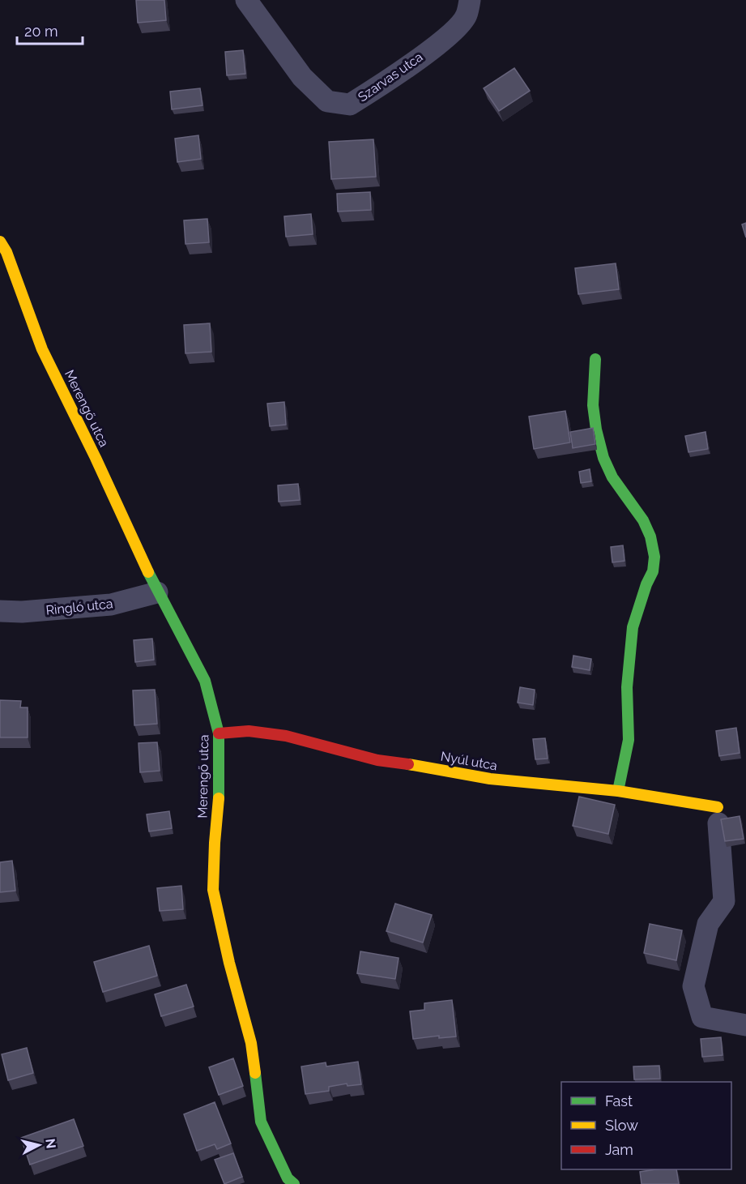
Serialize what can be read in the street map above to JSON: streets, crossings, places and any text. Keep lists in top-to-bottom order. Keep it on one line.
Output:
{"streets":{"street":["Szarvas utca","Merengő utca","Ringló utca","Nyúl utca"]},"crossings":[["Merengő utca","Ringló utca"],["Merengő utca","Nyúl utca"]],"legend":["Fast","Slow","Jam"],"scale_bar":"20 m","north":"right"}
